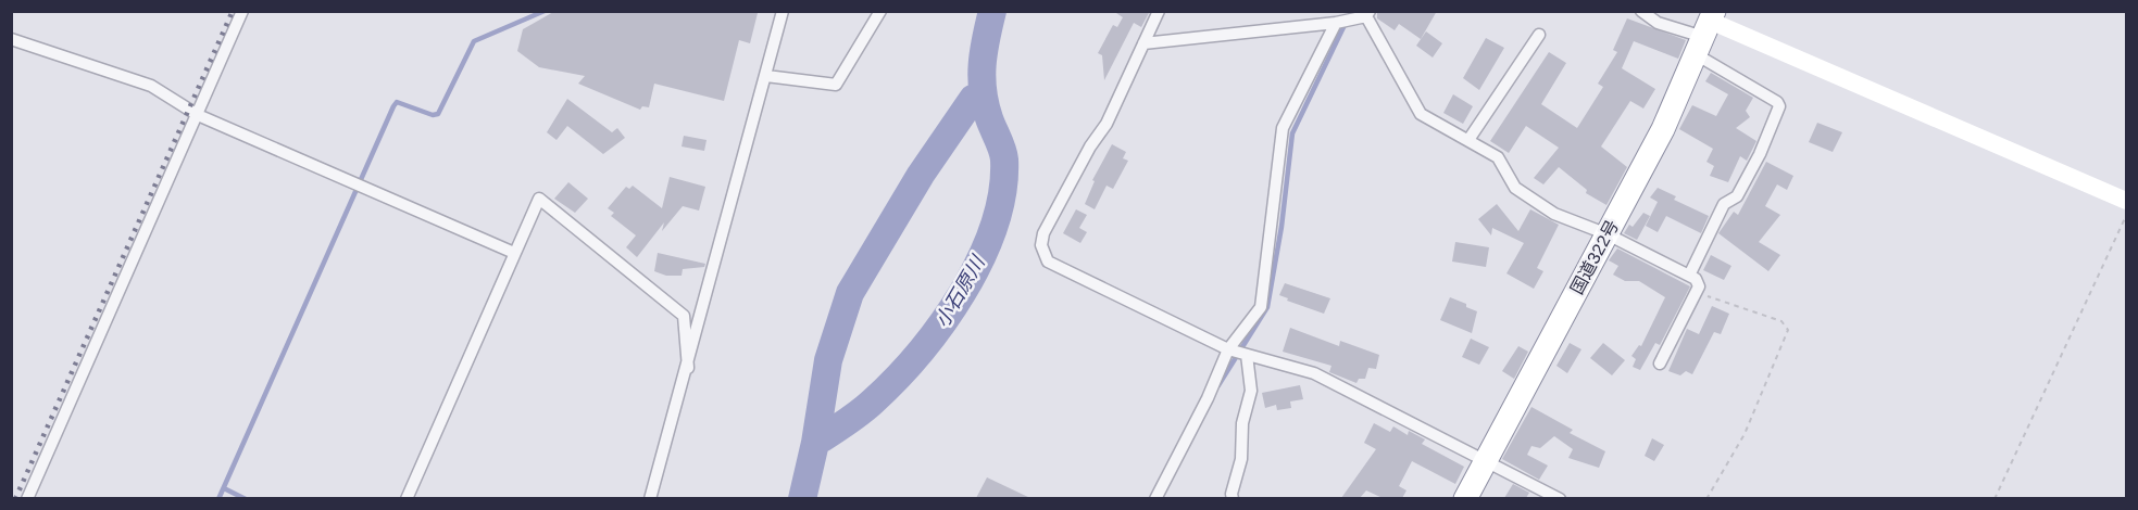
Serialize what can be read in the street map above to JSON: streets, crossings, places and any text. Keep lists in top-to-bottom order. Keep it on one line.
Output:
{"streets":{"highway":["国道322号"]},"water":["小石原川"]}
